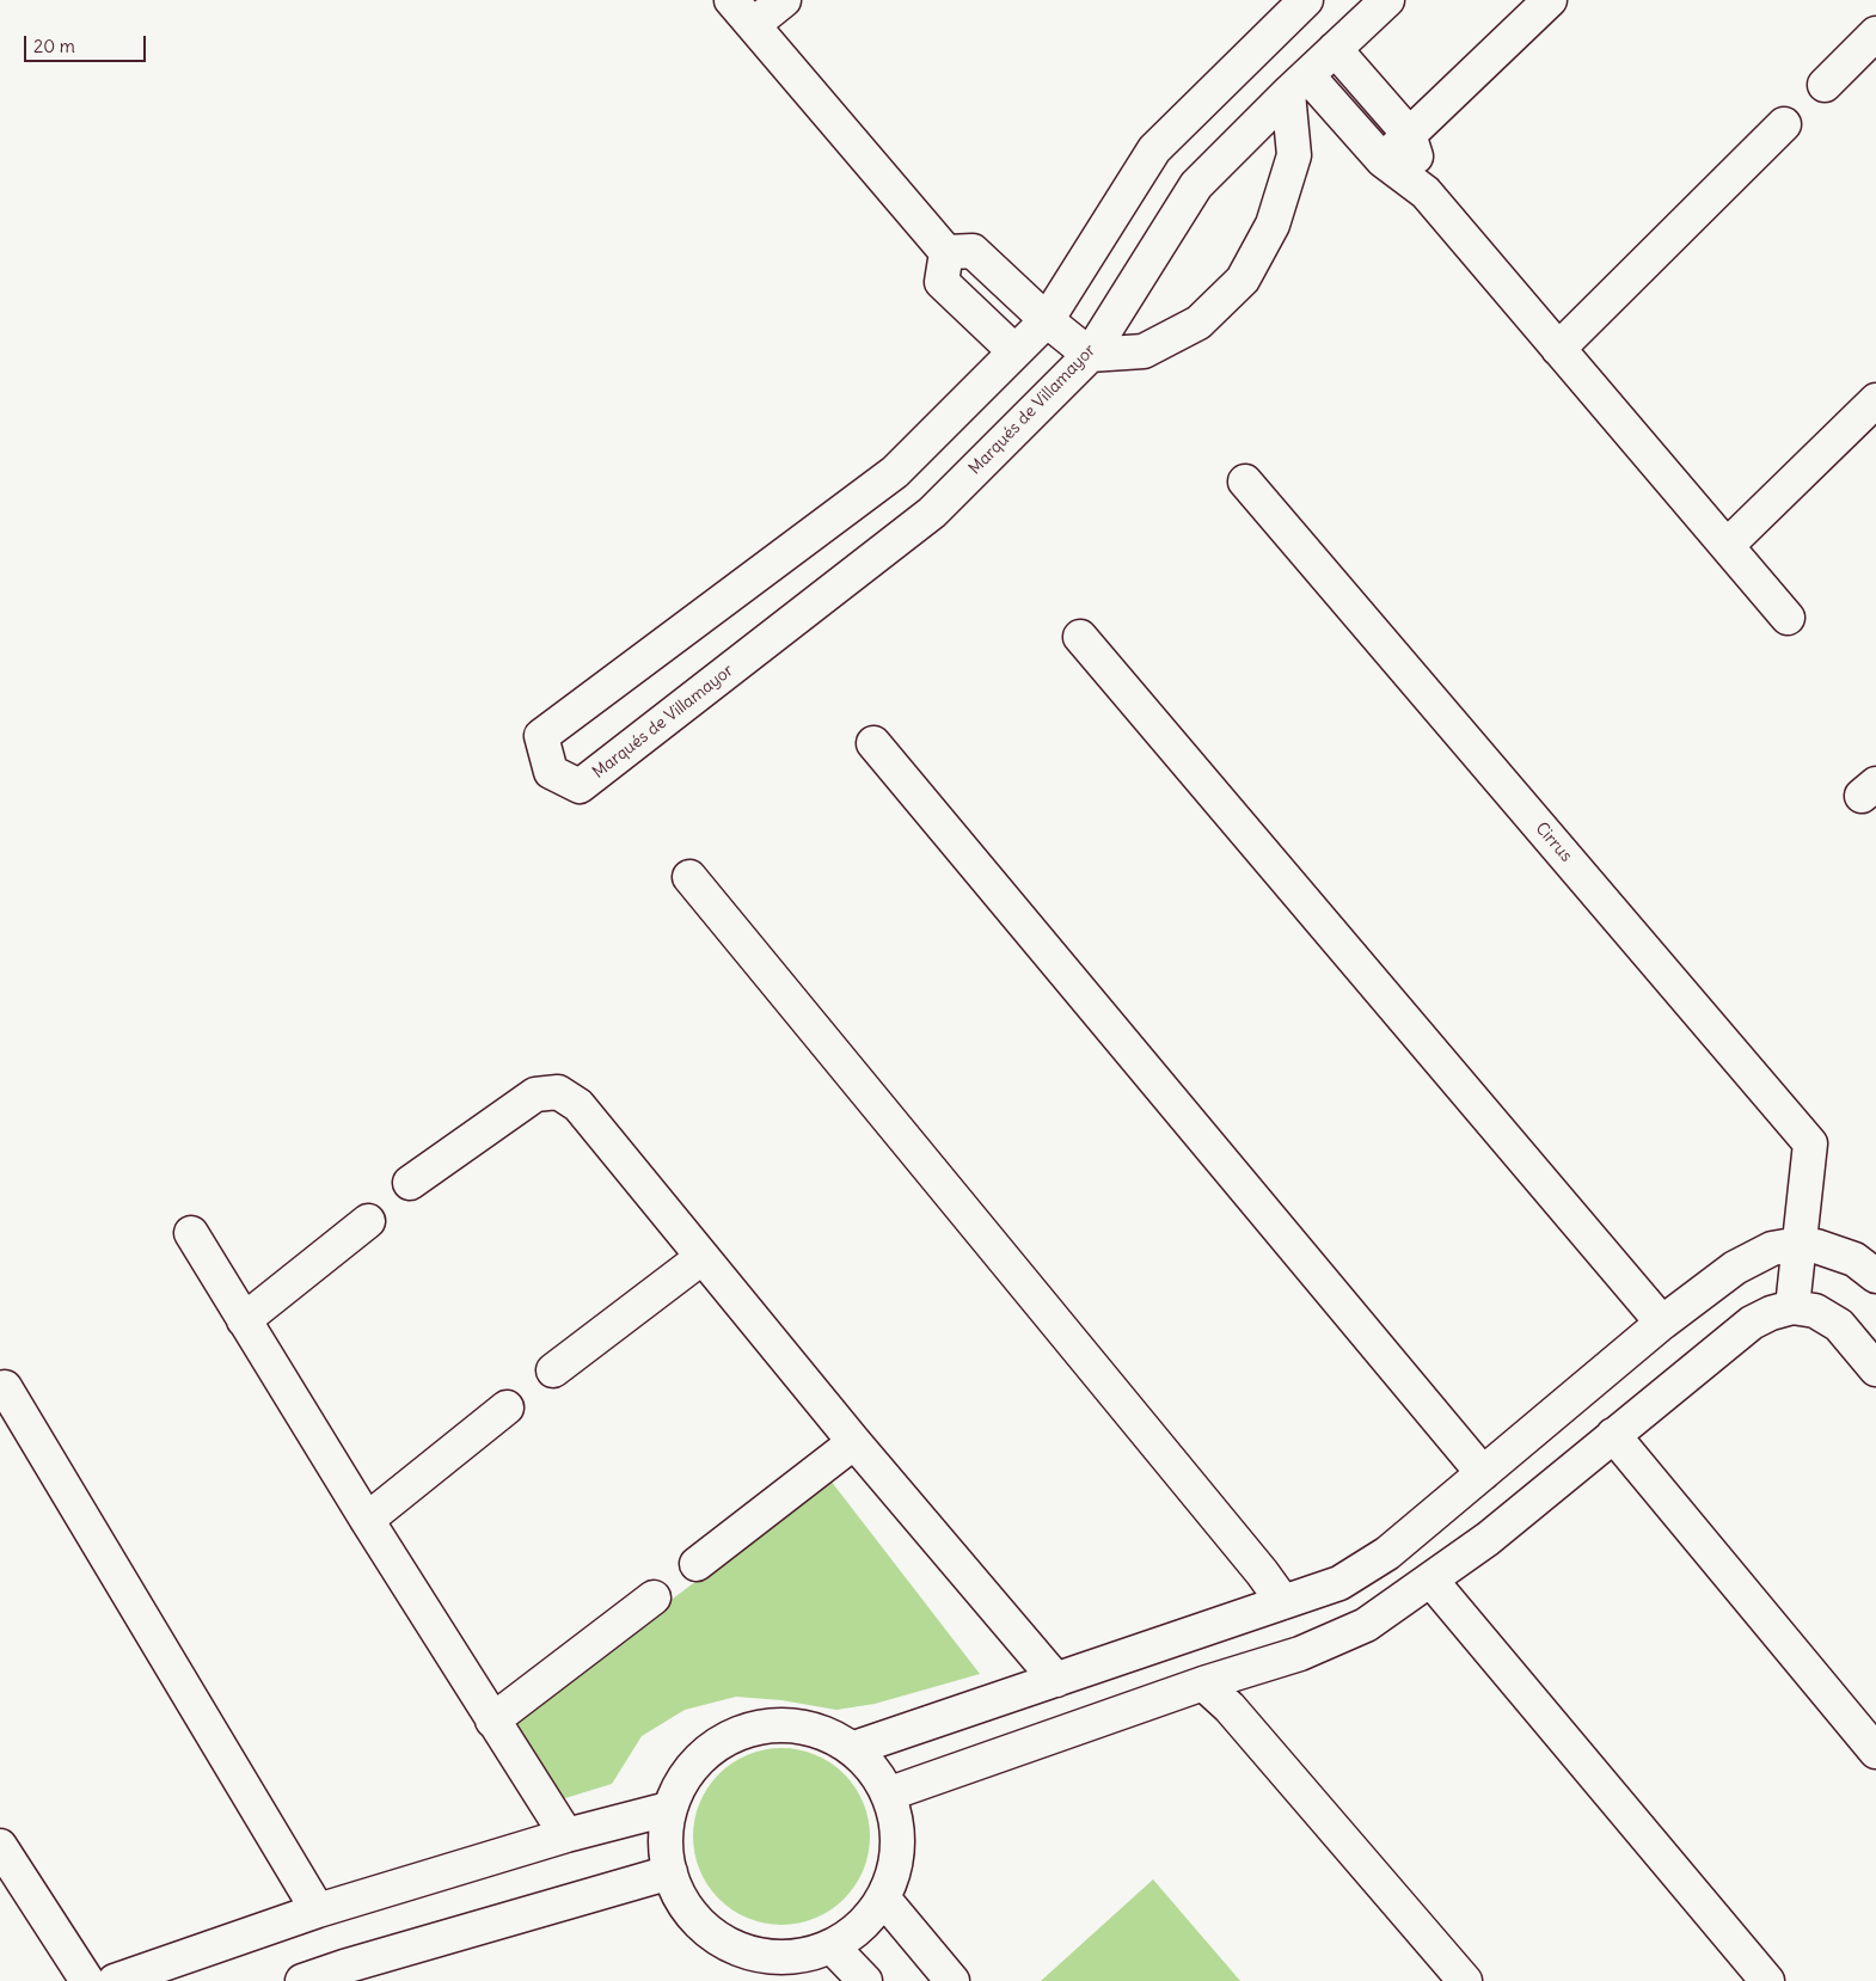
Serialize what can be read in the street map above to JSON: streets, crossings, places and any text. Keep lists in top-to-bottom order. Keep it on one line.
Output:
{"streets":{"street":["Marqués de Villamayor","Cirrus"]},"scale_bar":"20 m"}
